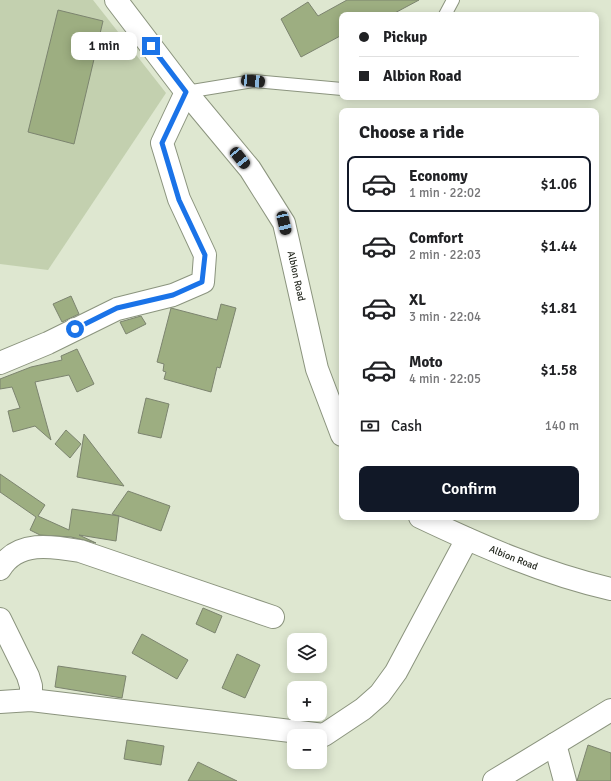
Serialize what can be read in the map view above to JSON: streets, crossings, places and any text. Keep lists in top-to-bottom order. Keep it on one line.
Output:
{"streets":{"street":["Albion Road"]},"page":{"banner":["Pickup","Albion Road"],"bubble":"1 min","heading":"Choose a ride","list":[{"name":"Economy","note":"1 min · 22:02","value":"$1.06"},{"name":"Comfort","note":"2 min · 22:03","value":"$1.44"},{"name":"XL","note":"3 min · 22:04","value":"$1.81"},{"name":"Moto","note":"4 min · 22:05","value":"$1.58"}],"pay":["Cash","140 m"],"buttons":"Confirm","map_buttons":["+","−"]}}
